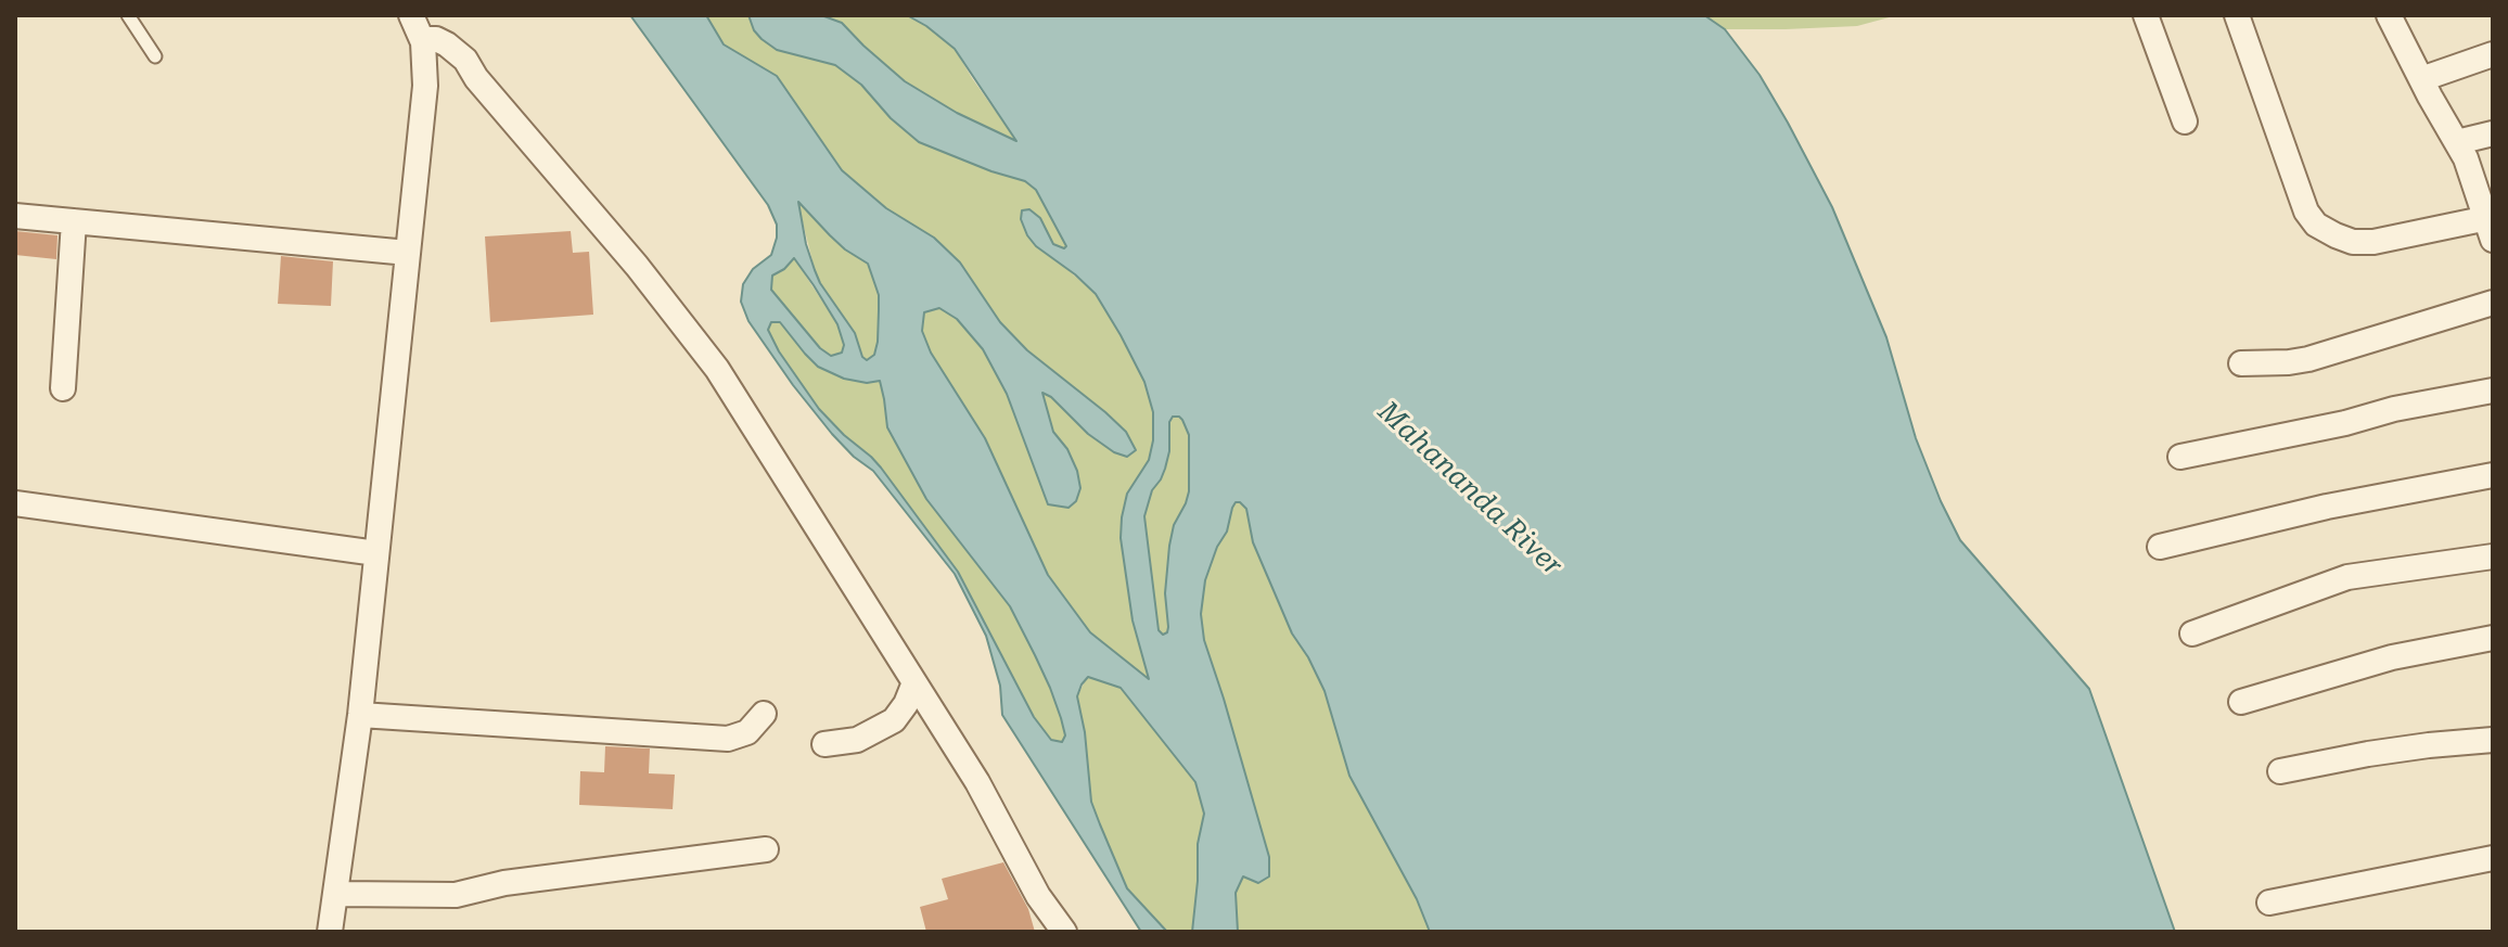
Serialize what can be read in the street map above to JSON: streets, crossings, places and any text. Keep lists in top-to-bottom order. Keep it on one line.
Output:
{"water":["Mahananda River"]}
